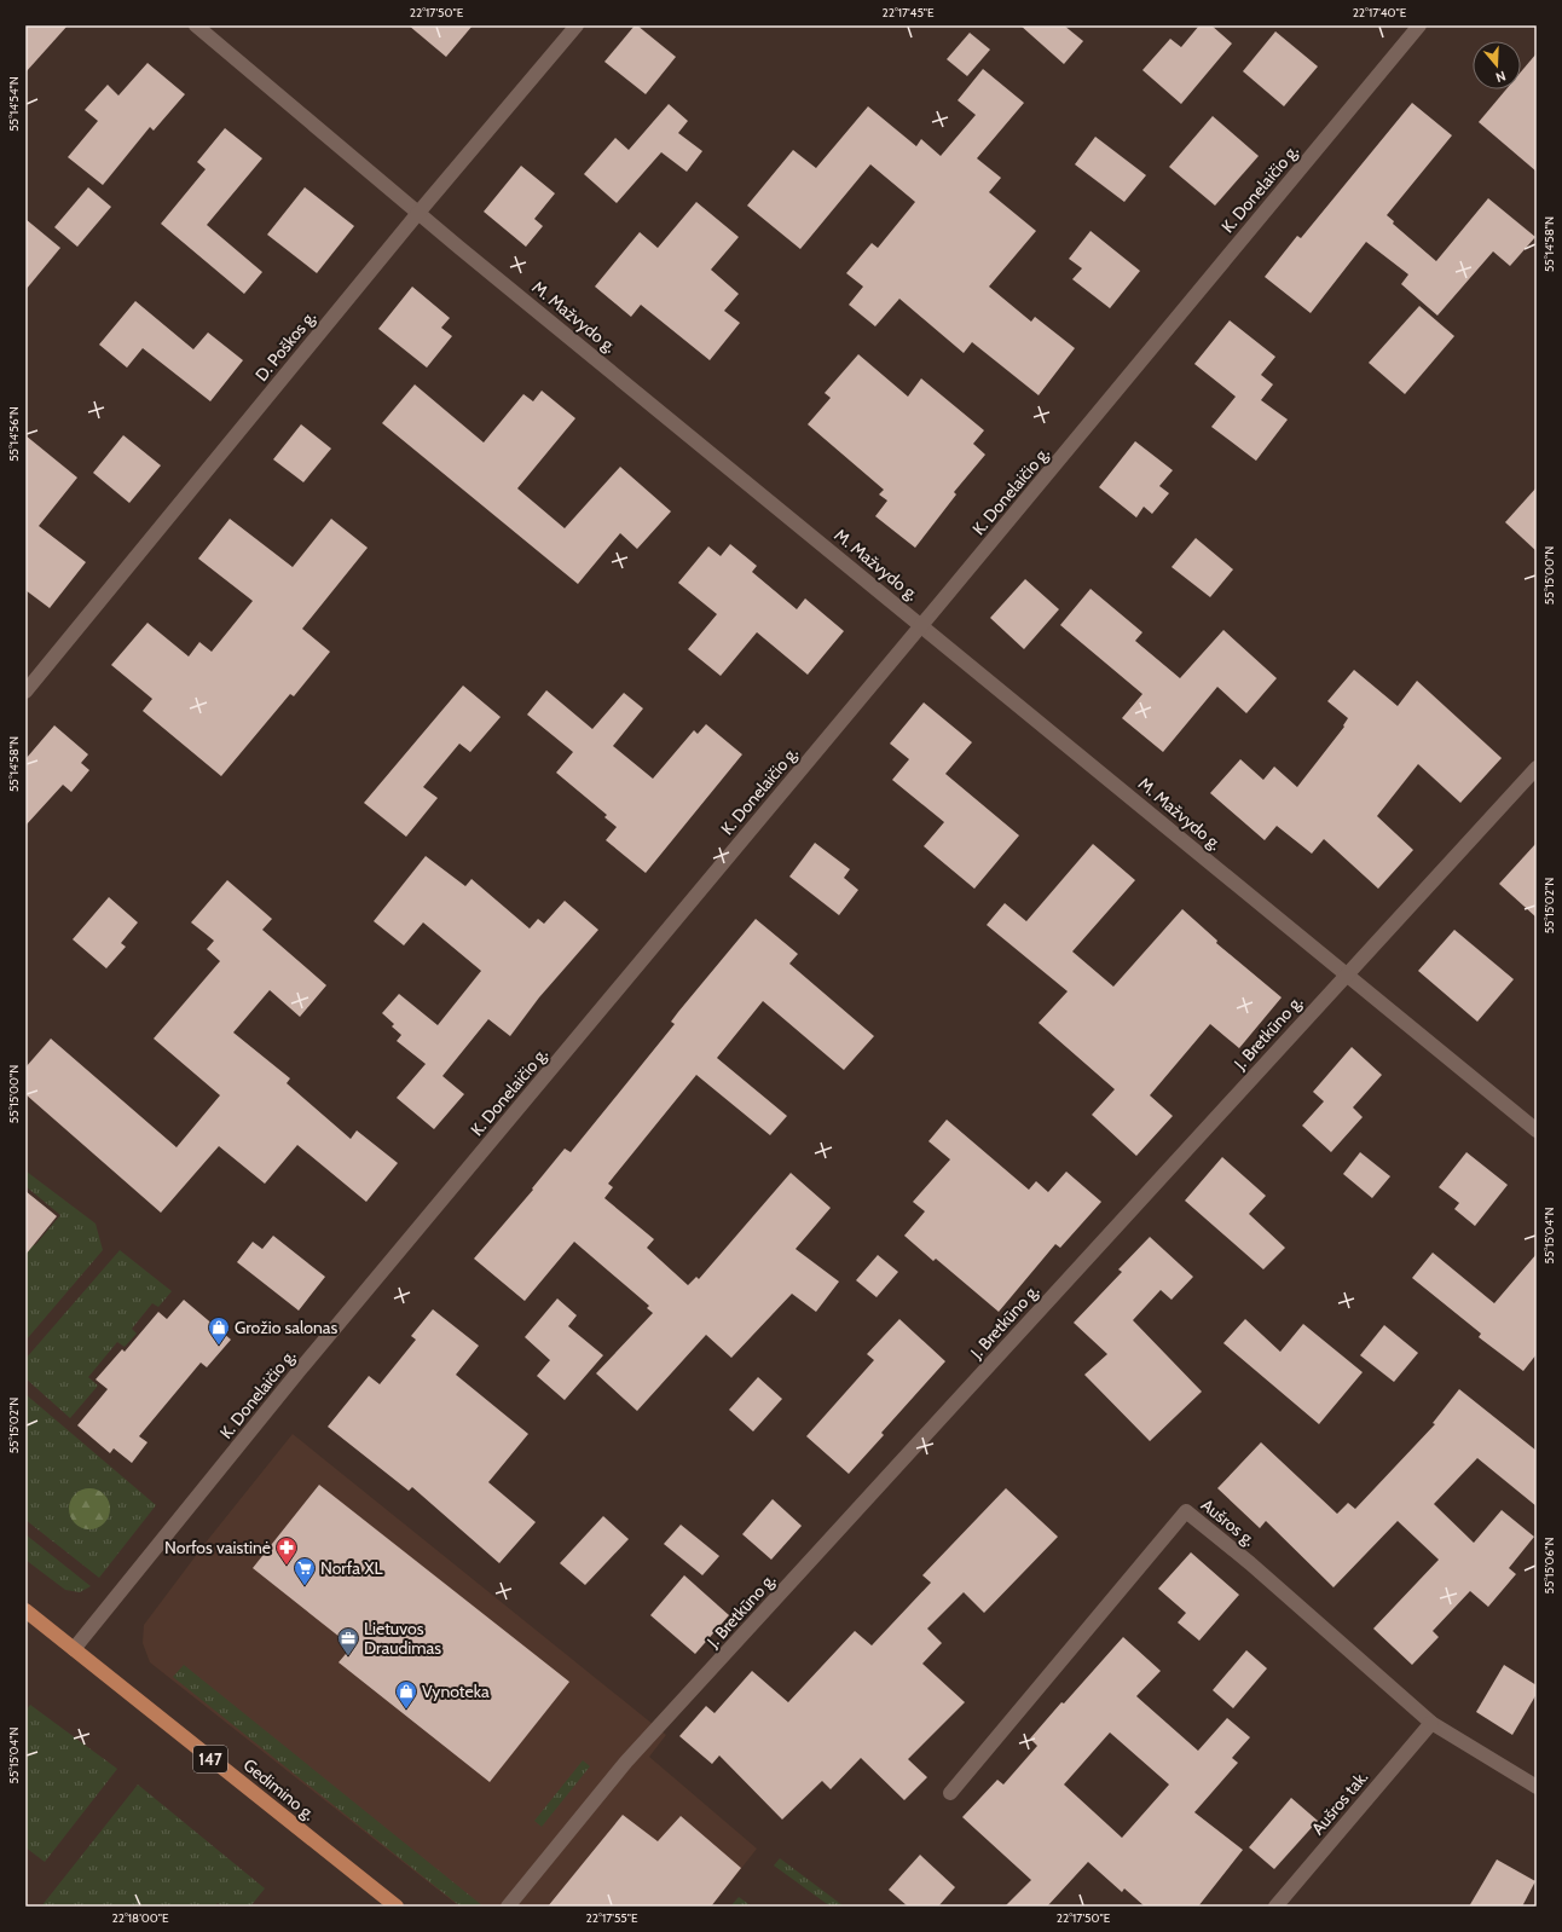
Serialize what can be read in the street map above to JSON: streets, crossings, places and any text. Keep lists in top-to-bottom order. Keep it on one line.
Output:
{"streets":{"main road":["147","Gedimino g."],"street":["K. Donelaičio g.","M. Mažvydo g.","D. Poškos g.","J. Bretkūno g.","Aušros g.","Aušros tak."]},"crossings":[["K. Donelaičio g.","M. Mažvydo g."],["K. Donelaičio g.","Gedimino g."],["M. Mažvydo g.","D. Poškos g."],["M. Mažvydo g.","J. Bretkūno g."],["Aušros g.","Aušros tak."]],"places":{"shop":["Grožio salonas","Vynoteka"],"pharmacy":["Norfos vaistinė"],"supermarket":["Norfa XL"],"office":["Lietuvos Draudimas"]},"north":"bottom","coordinates":["22°17'50\"E","22°17'45\"E","22°17'40\"E","55°14'54\"N","55°14'58\"N","55°14'56\"N","55°15'00\"N","55°15'02\"N","55°15'04\"N","55°15'06\"N","22°18'00\"E","22°17'55\"E"]}
